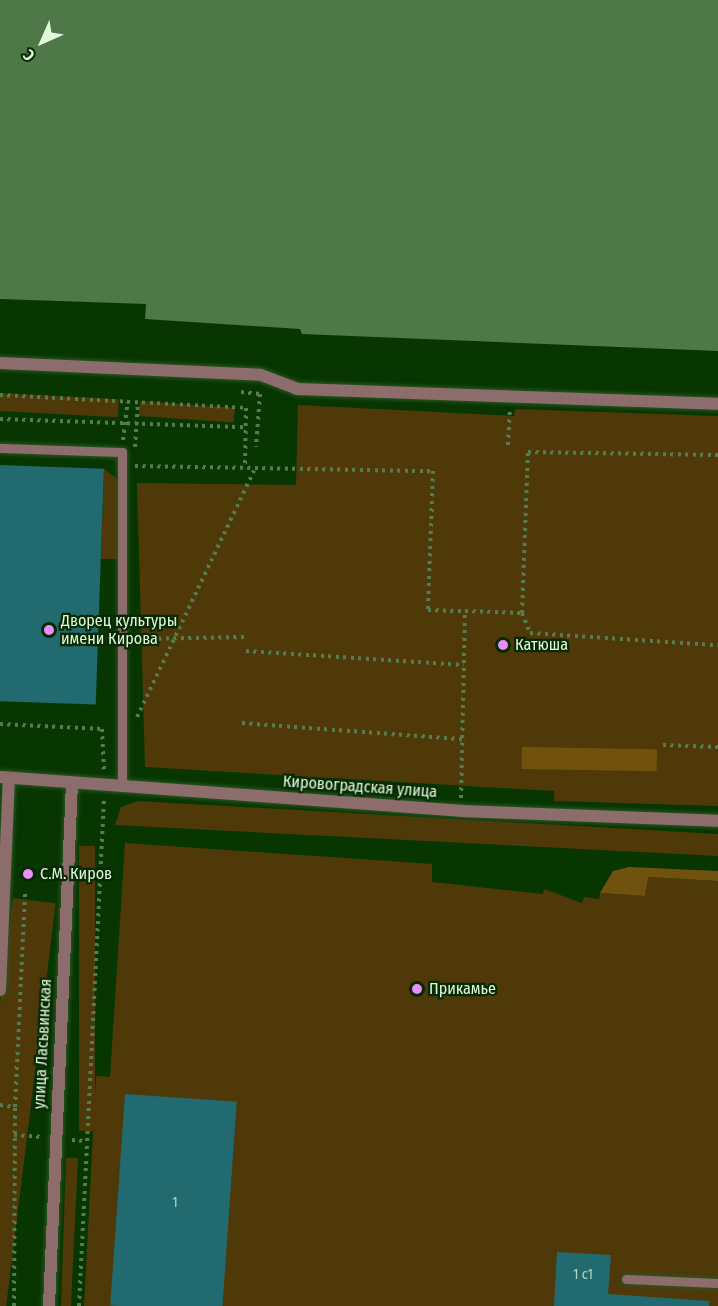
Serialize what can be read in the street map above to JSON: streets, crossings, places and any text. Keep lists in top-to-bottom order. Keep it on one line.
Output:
{"streets":{"street":["Кировоградская улица","улица Ласьвинская"]},"crossings":[["Кировоградская улица","улица Ласьвинская"]],"places":["Дворец культуры имени Кирова","Катюша","С.М. Киров","Прикамье"],"house_numbers":["1","1 с1"],"north":"bottom left"}
